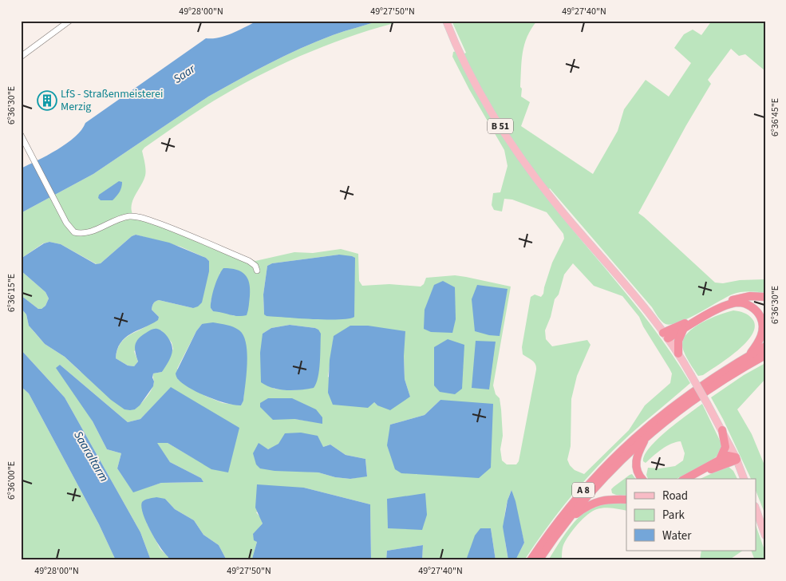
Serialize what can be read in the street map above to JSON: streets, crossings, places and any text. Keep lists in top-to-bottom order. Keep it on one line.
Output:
{"streets":{"highway":["A 8"],"main road":["B 51"]},"water":["Saar","Saaraltarm"],"places":{"building":["LfS - Straßenmeisterei Merzig"]},"legend":["Road","Park","Water"],"coordinates":["49°28'00\"N","49°27'50\"N","49°27'40\"N","6°36'30\"E","6°36'45\"E","6°36'15\"E","6°36'00\"E"]}
